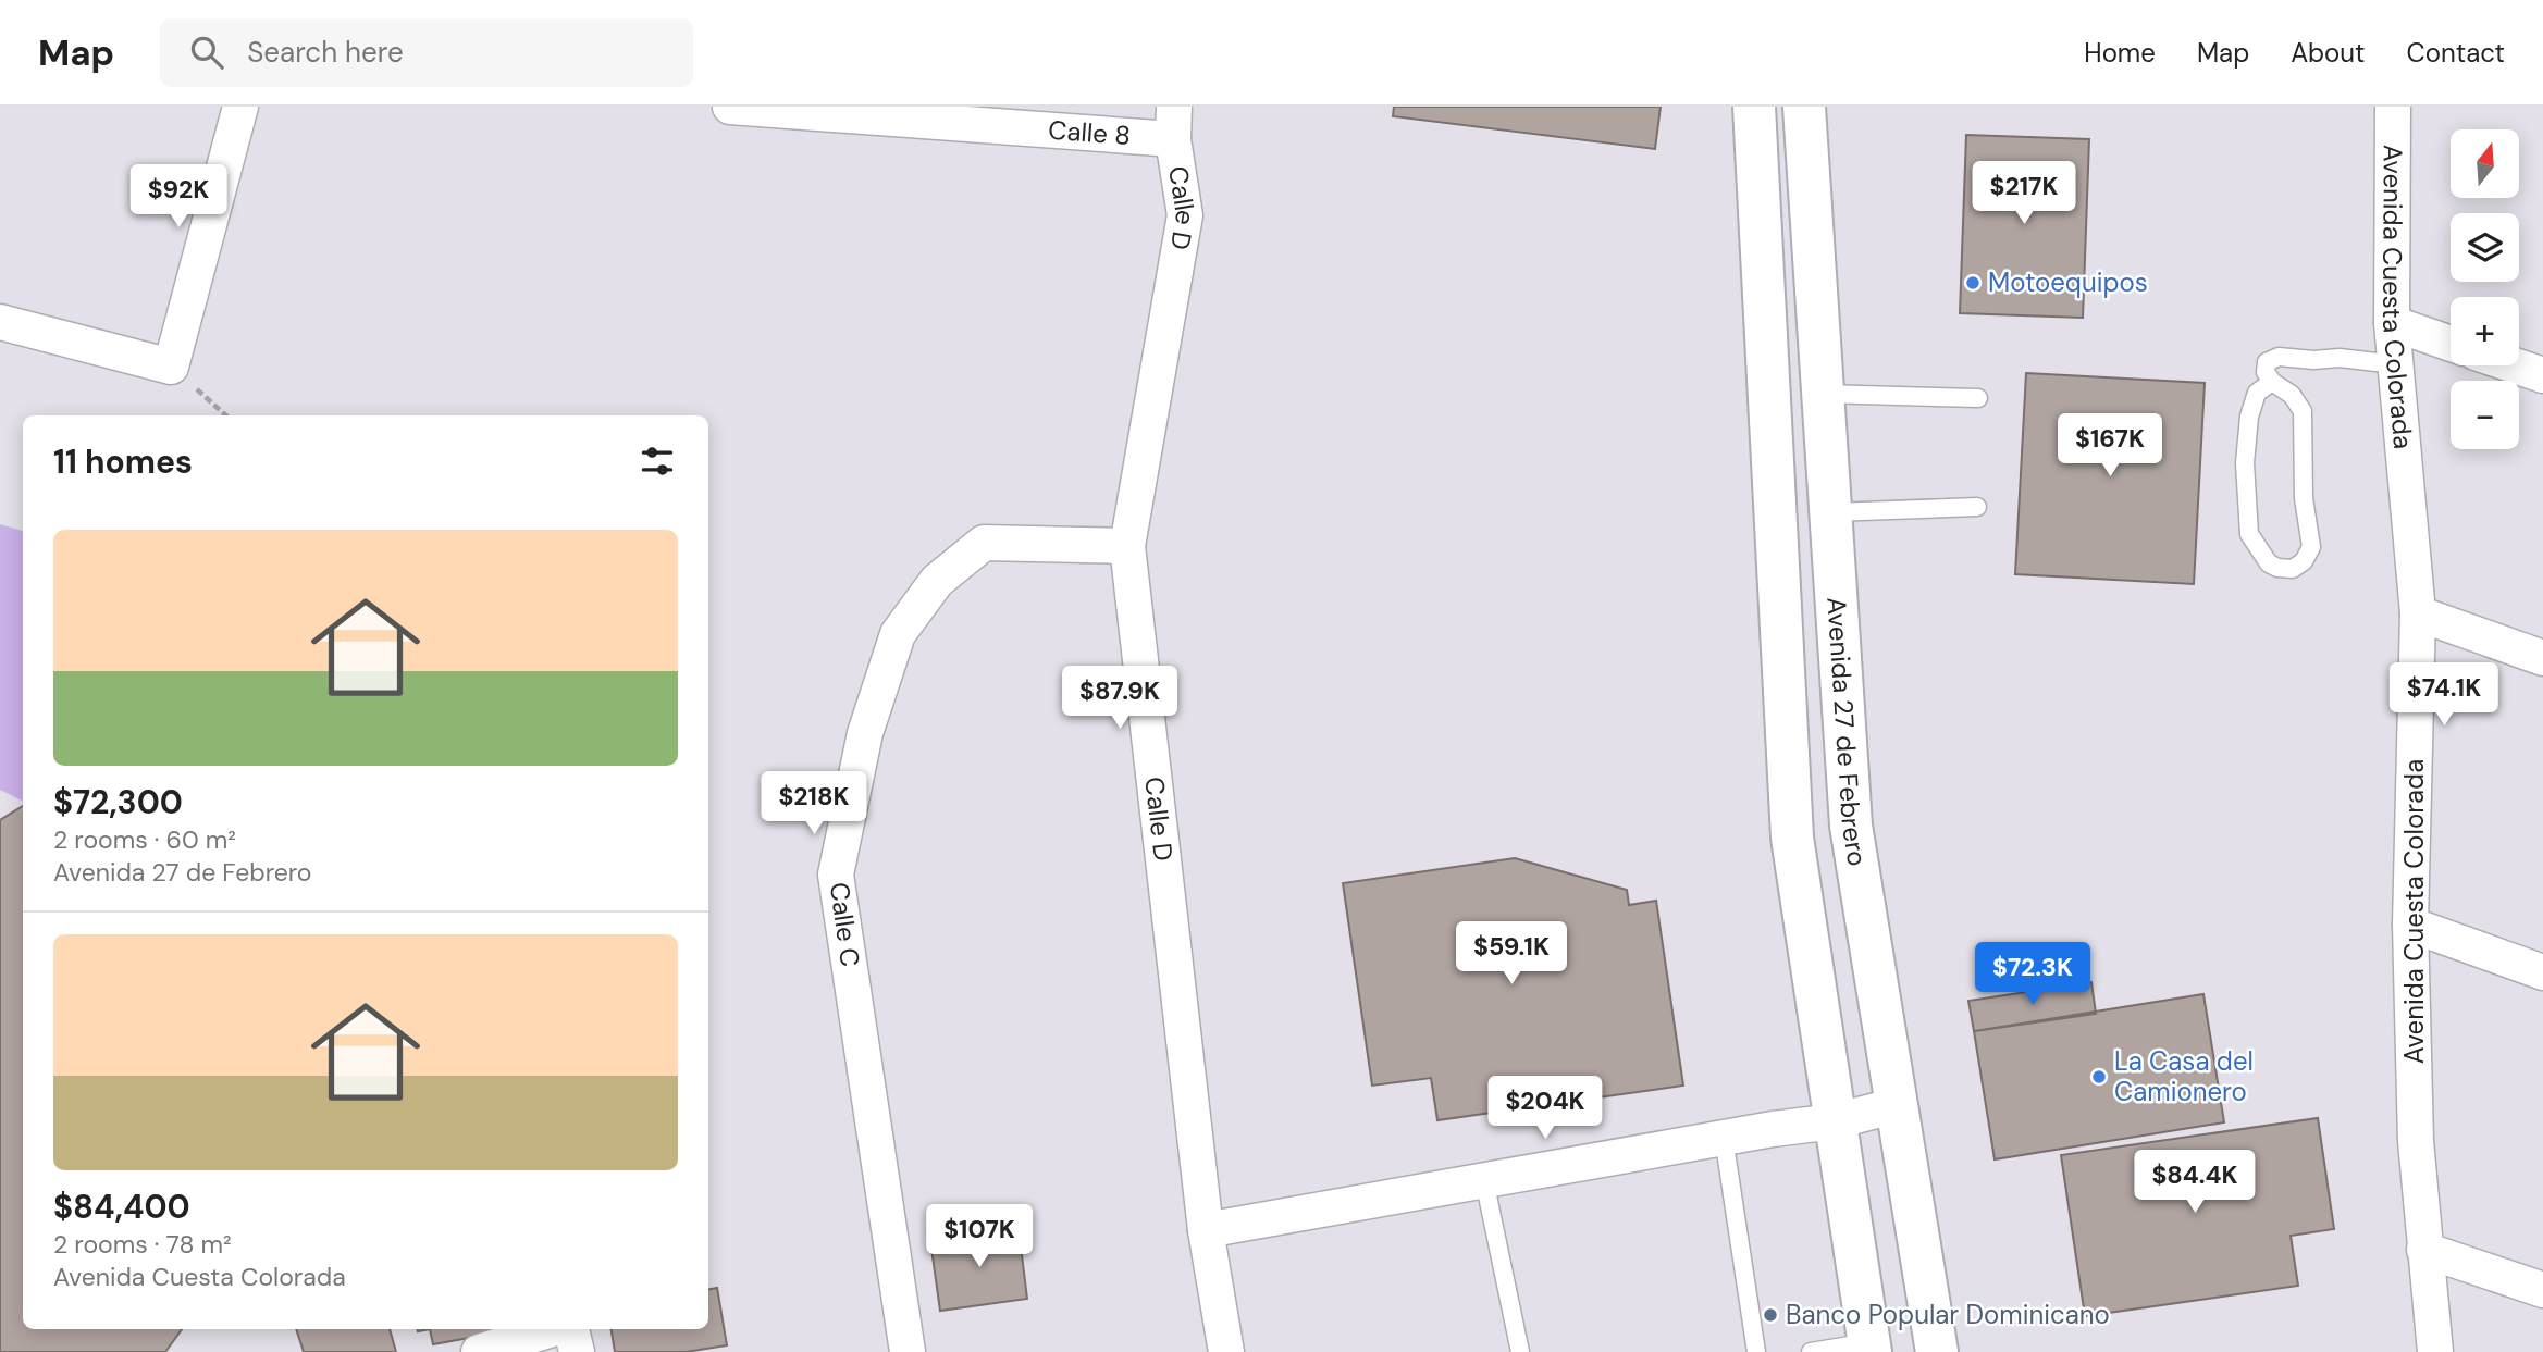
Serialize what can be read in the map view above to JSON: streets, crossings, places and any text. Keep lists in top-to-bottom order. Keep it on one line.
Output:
{"streets":{"main road":["Avenida 27 de Febrero"],"street":["Calle 8","Calle D","Avenida Cuesta Colorada","Calle C"]},"crossings":[["Calle 8","Calle D"],["Calle D","Calle C"]],"places":["Motoequipos","La Casa del Camionero","Banco Popular Dominicano"],"north":"top","page":{"header":"Map","search":"Search here","nav":["Home","Map","About","Contact"],"map_buttons":["+","−"],"price":["$217K","$92K","$167K","$74.1K","$87.9K","$218K","$59.1K","$72.3K","$204K","$84.4K","$107K"],"heading":"11 homes","list":[{"name":"$72,300","note":"2 rooms · 60 m² · Avenida 27 de Febrero"},{"name":"$84,400","note":"2 rooms · 78 m² · Avenida Cuesta Colorada"}]}}
